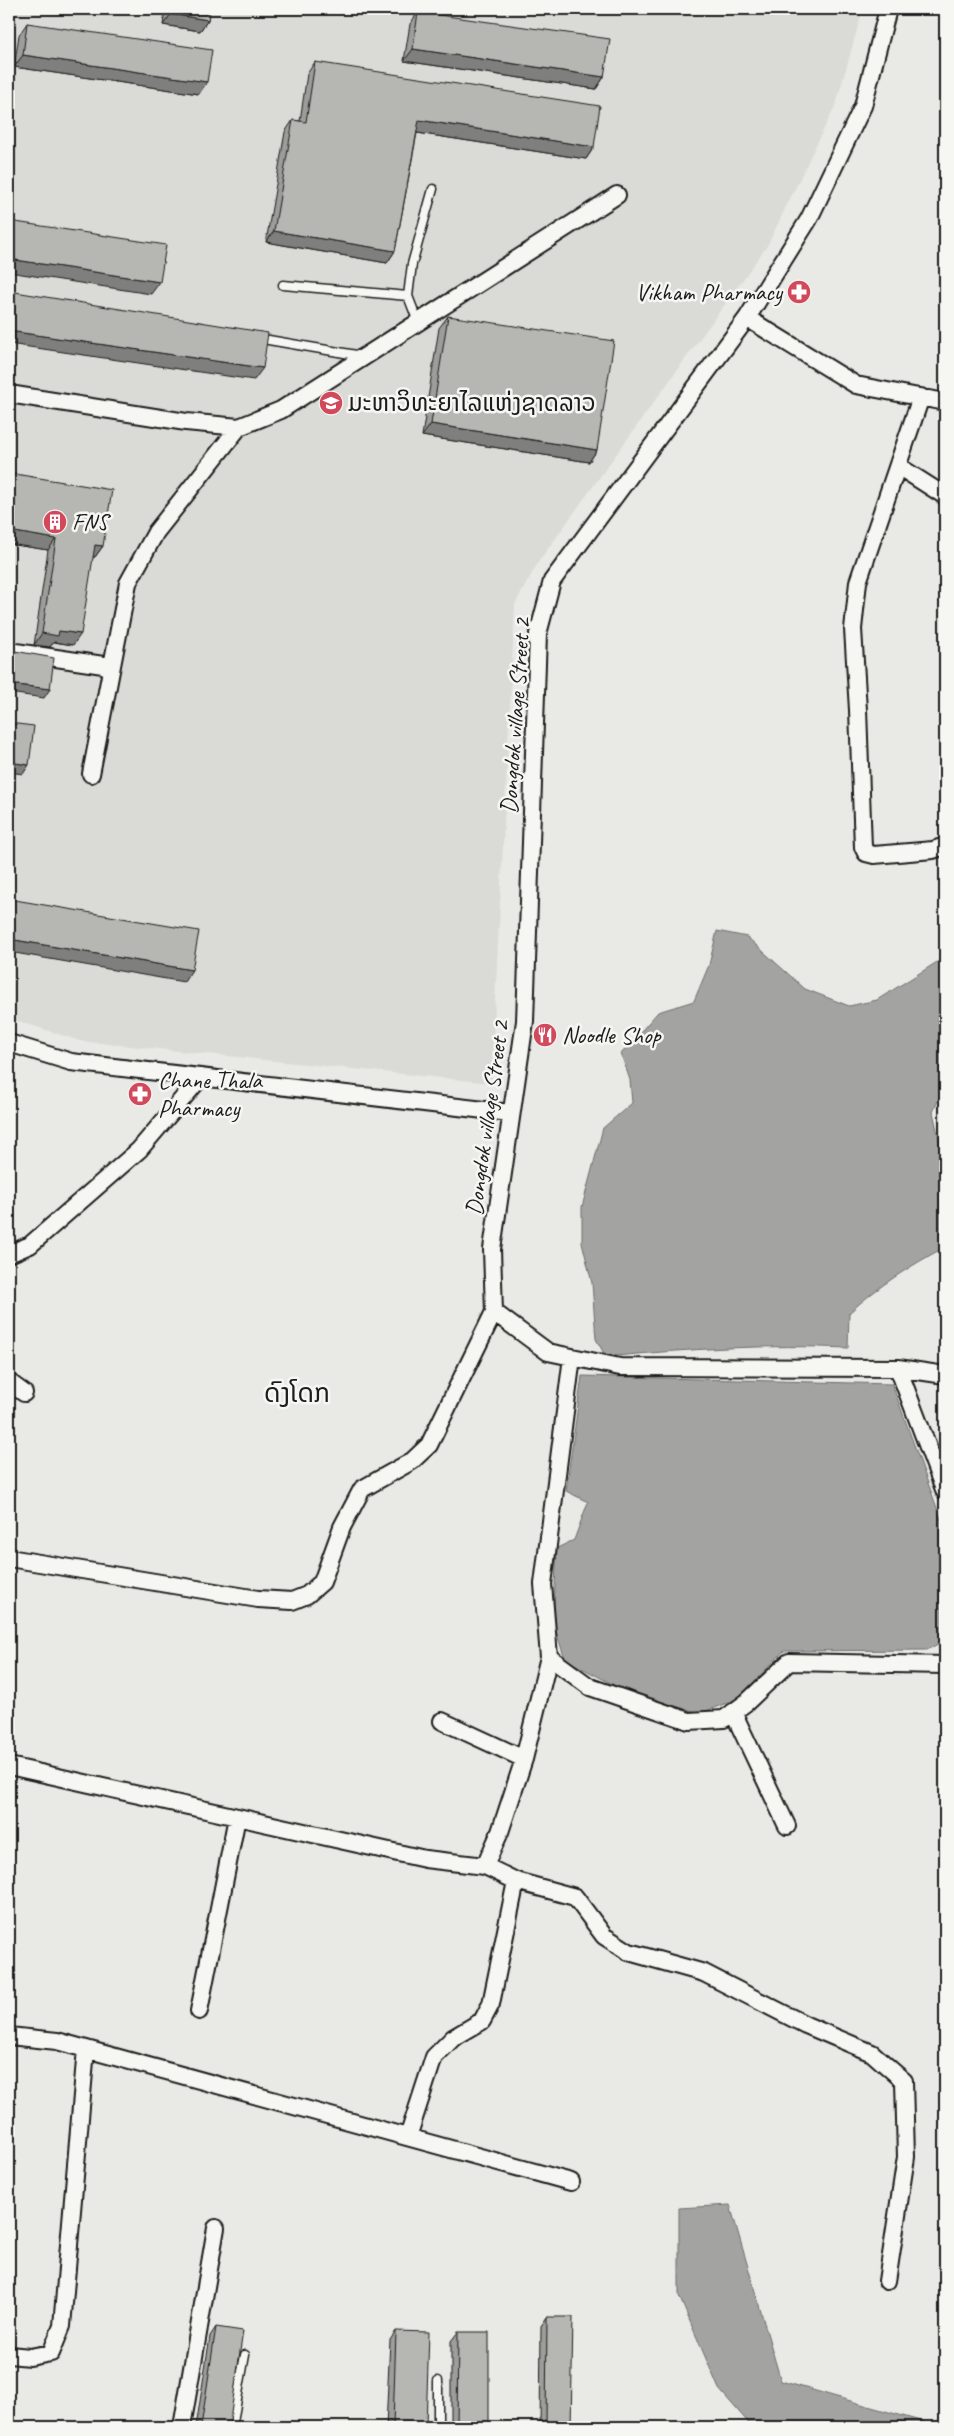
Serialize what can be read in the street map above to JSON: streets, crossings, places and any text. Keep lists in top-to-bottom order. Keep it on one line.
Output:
{"streets":{"street":["Dongdok village Street 2"]},"districts":["ດົງໂດກ"],"places":{"pharmacy":["Vikham Pharmacy","Chane Thala Pharmacy"],"school or university":["ມະຫາວິທະຍາໄລແຫ່ງຊາດລາວ"],"building":["FNS"],"restaurant":["Noodle Shop"]}}
